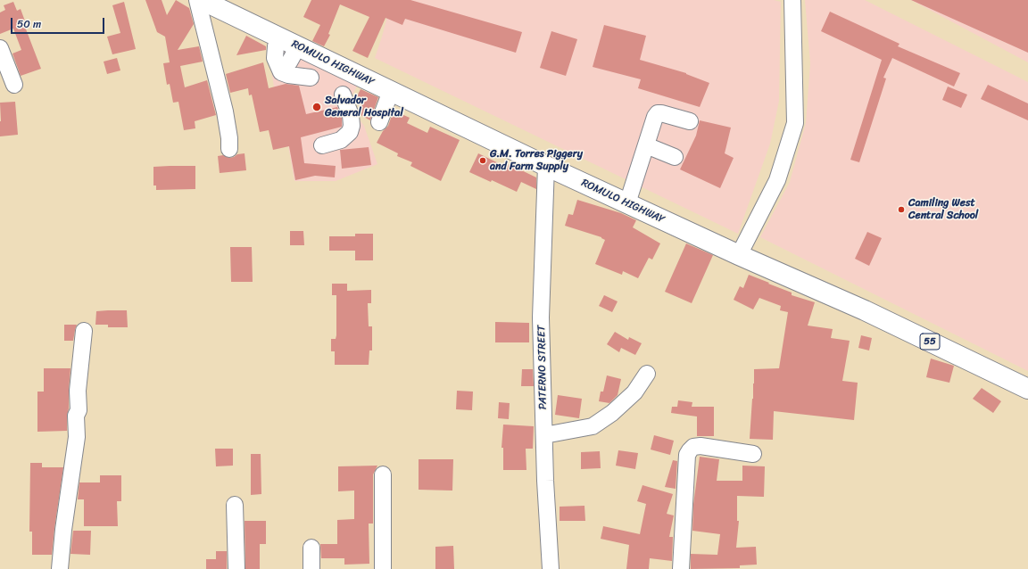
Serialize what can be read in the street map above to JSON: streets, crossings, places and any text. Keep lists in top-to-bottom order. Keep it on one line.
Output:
{"streets":{"highway":["ROMULO HIGHWAY","55"],"street":["PATERNO STREET"]},"crossings":[["ROMULO HIGHWAY","PATERNO STREET"]],"places":["Salvador General Hospital","G.M. Torres Piggery and Farm Supply","Camiling West Central School"],"scale_bar":"50 m"}
